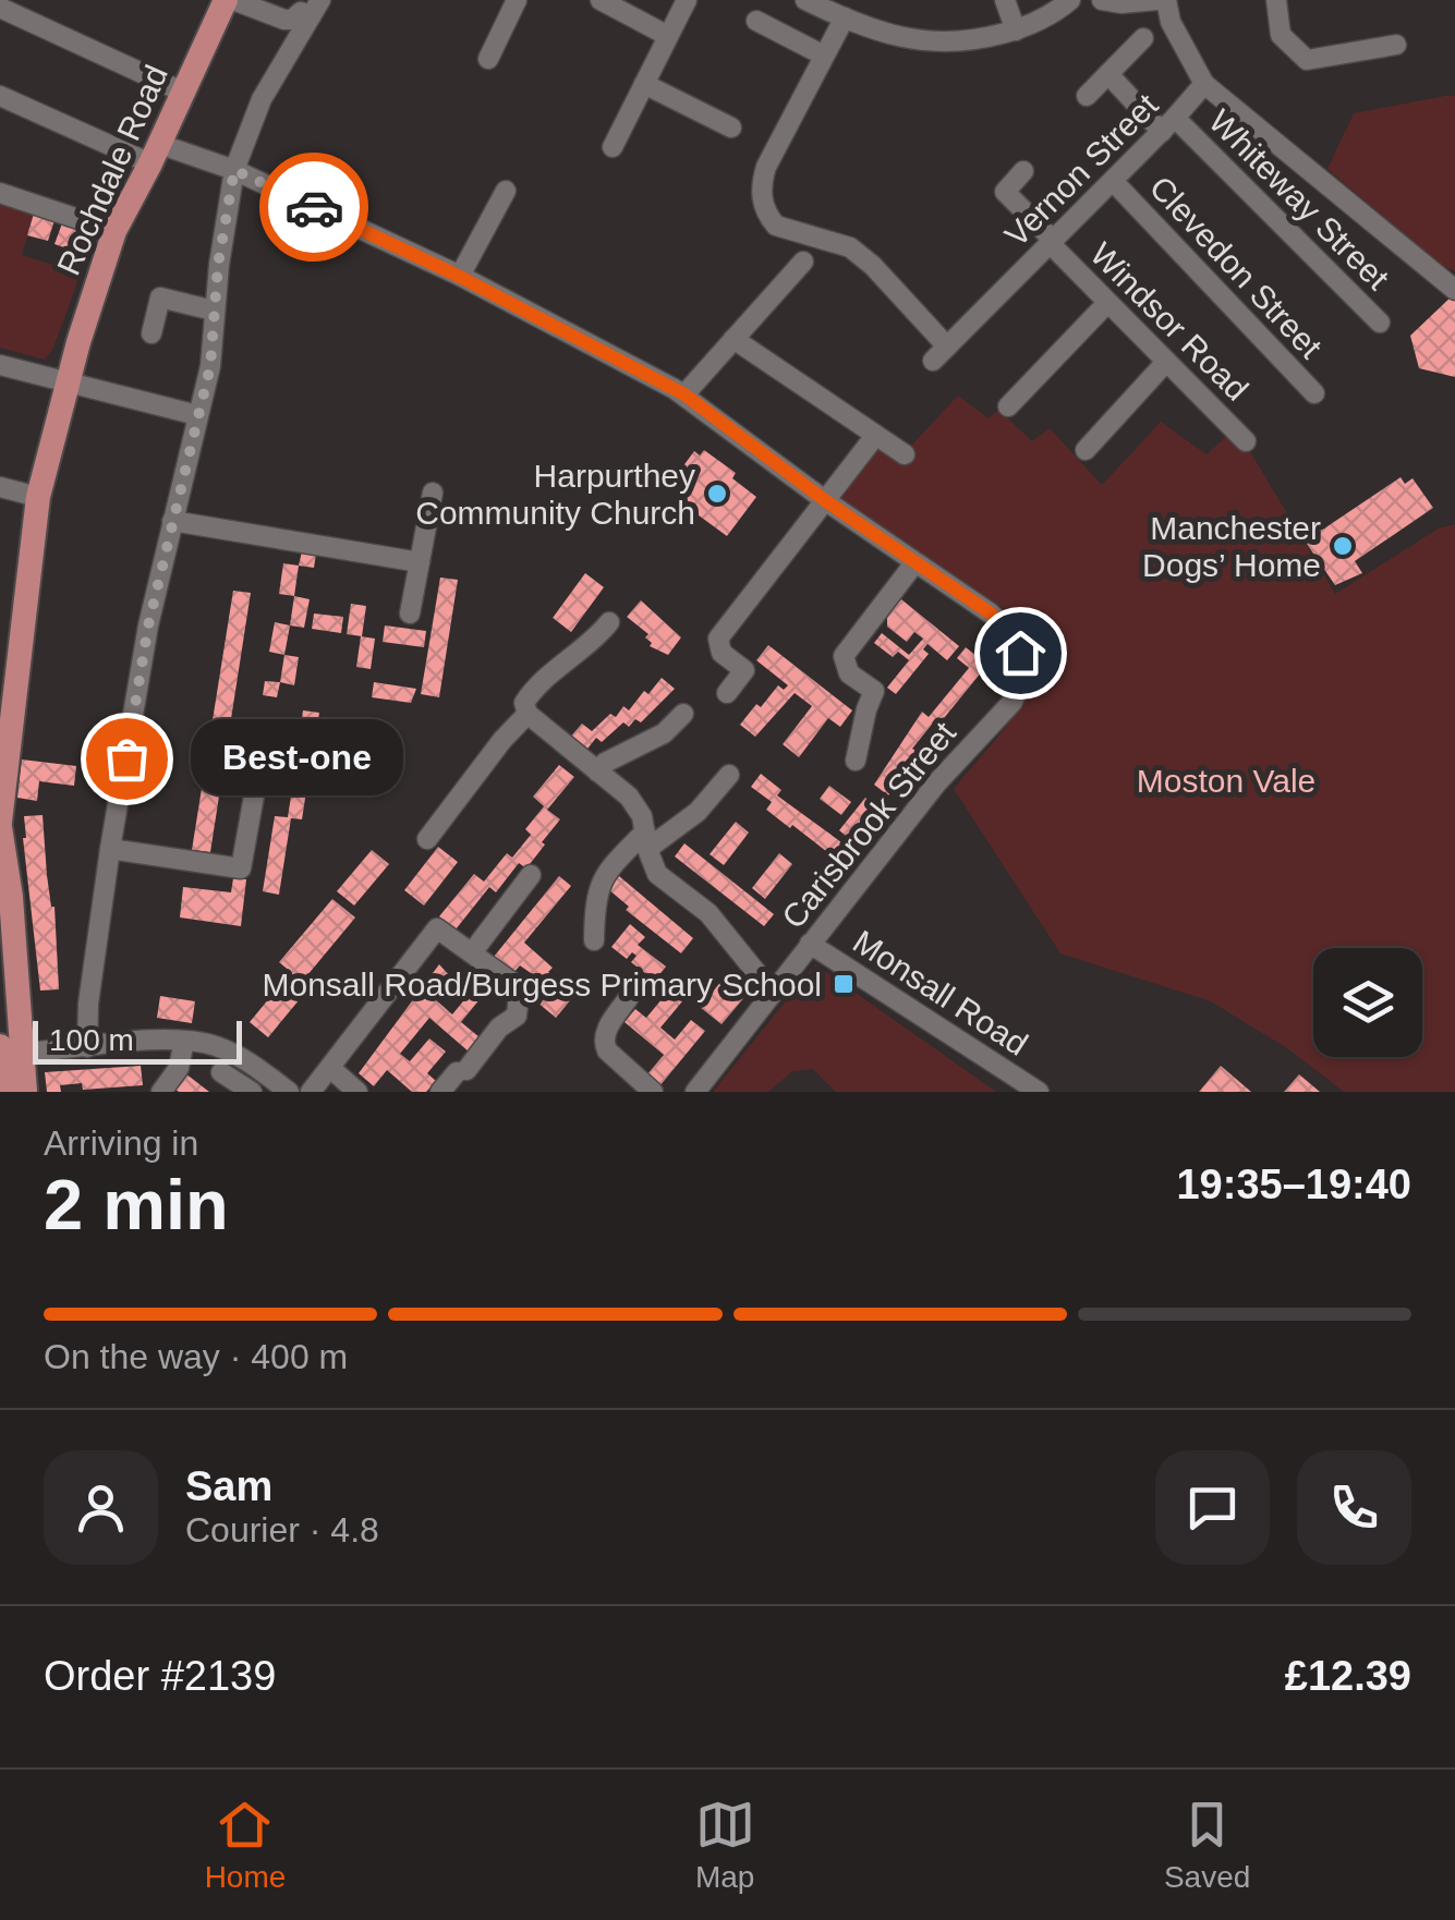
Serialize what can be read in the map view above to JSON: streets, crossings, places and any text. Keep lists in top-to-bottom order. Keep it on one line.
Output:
{"streets":{"main road":["Rochdale Road"],"street":["Vernon Street","Whiteway Street","Clevedon Street","Windsor Road","Carisbrook Street","Monsall Road"]},"crossings":[["Rochdale Road","Carisbrook Street"],["Vernon Street","Whiteway Street"],["Vernon Street","Clevedon Street"],["Vernon Street","Windsor Road"],["Carisbrook Street","Monsall Road"]],"parks":["Moston Vale"],"places":{"other":["Harpurthey Community Church","Manchester Dogs’ Home","Best-one"],"transit":["Monsall Road/Burgess Primary School"]},"scale_bar":"100 m","page":{"bubble":"Best-one","scale":"100 m","heading":["2 min","Arriving in","19:35–19:40"],"panel":["Sam","Courier · 4.8","Order #2139","£12.39"],"bar":"On the way · 400 m","tabs":["Home","Map","Saved"]}}
